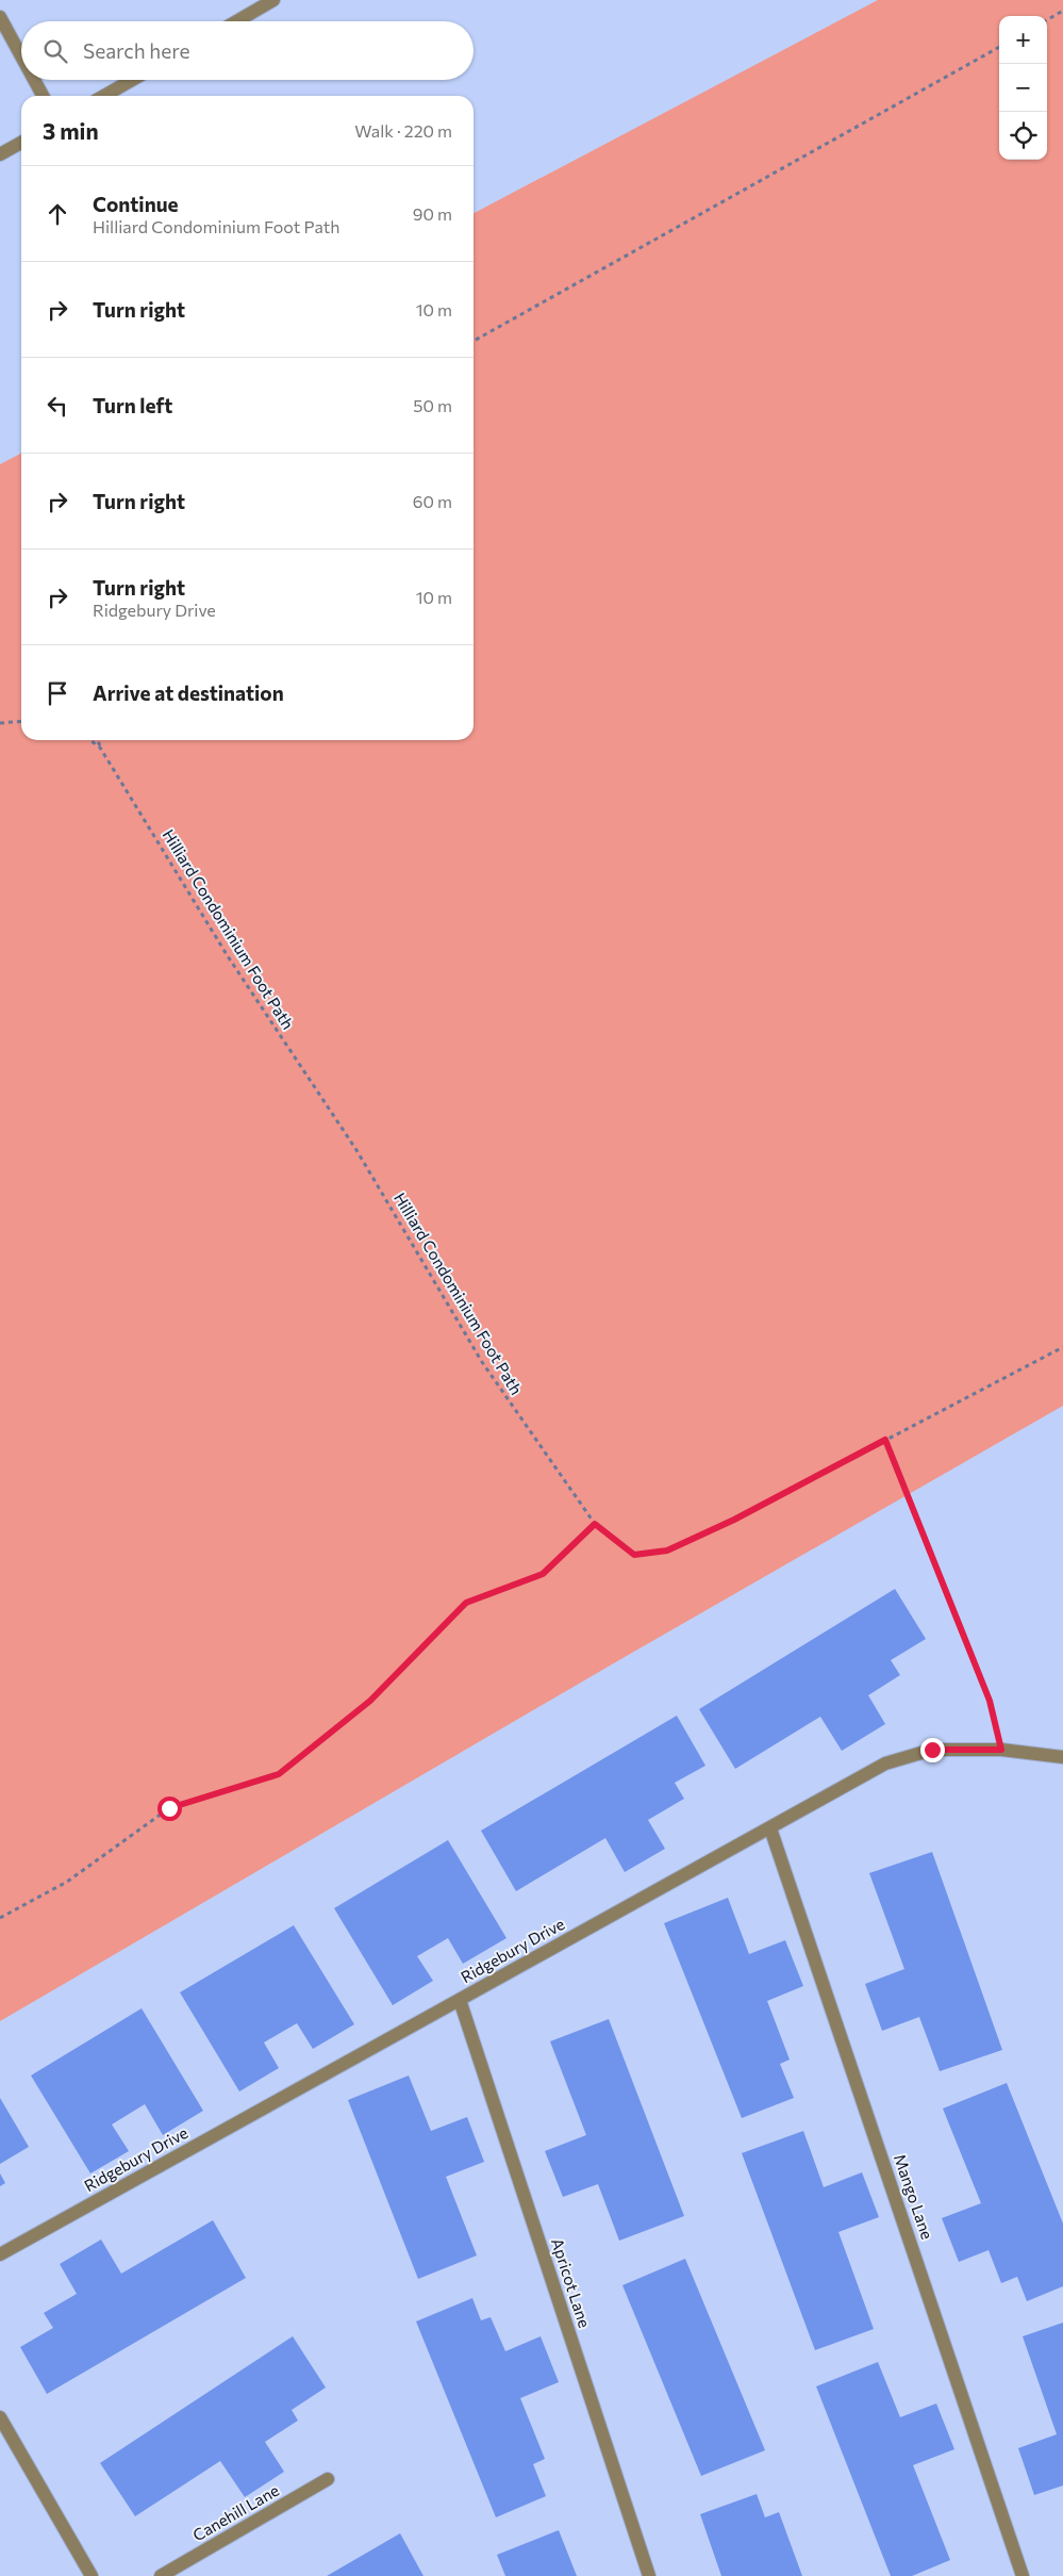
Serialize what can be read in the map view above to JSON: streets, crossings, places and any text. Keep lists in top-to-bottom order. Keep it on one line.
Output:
{"streets":{"street":["Ridgebury Drive","Mango Lane","Apricot Lane","Canehill Lane"],"path":["Hilliard Condominium Foot Path"]},"crossings":[["Ridgebury Drive","Mango Lane"],["Ridgebury Drive","Apricot Lane"]],"page":{"map_buttons":["+","−"],"search":"Search here","heading":["3 min","Walk · 220 m"],"list":[["Continue","Hilliard Condominium Foot Path","90 m"],["Turn right","10 m"],["Turn left","50 m"],["Turn right","60 m"],["Turn right","Ridgebury Drive","10 m"],"Arrive at destination"]}}
